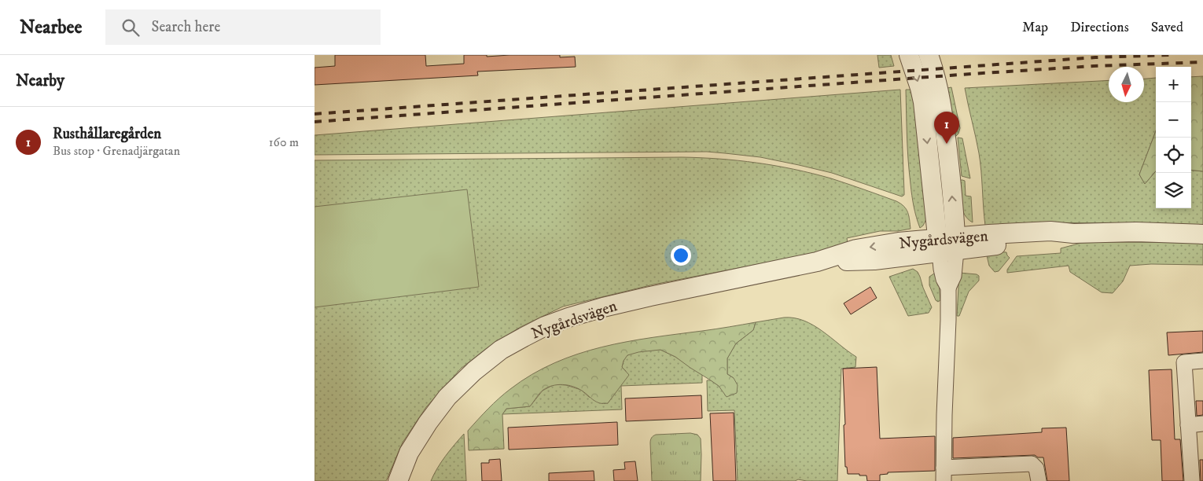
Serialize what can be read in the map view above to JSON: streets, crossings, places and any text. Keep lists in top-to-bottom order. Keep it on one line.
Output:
{"streets":{"street":["Nygårdsvägen"]},"north":"bottom","page":{"header":"Nearbee","search":"Search here","nav":["Map","Directions","Saved"],"heading":"Nearby","map_buttons":["+","−"],"list":[{"mark":"1","name":"Rusthållaregården","note":"Bus stop · Grenadjärgatan","value":"160 m"}],"pins":"1"}}
